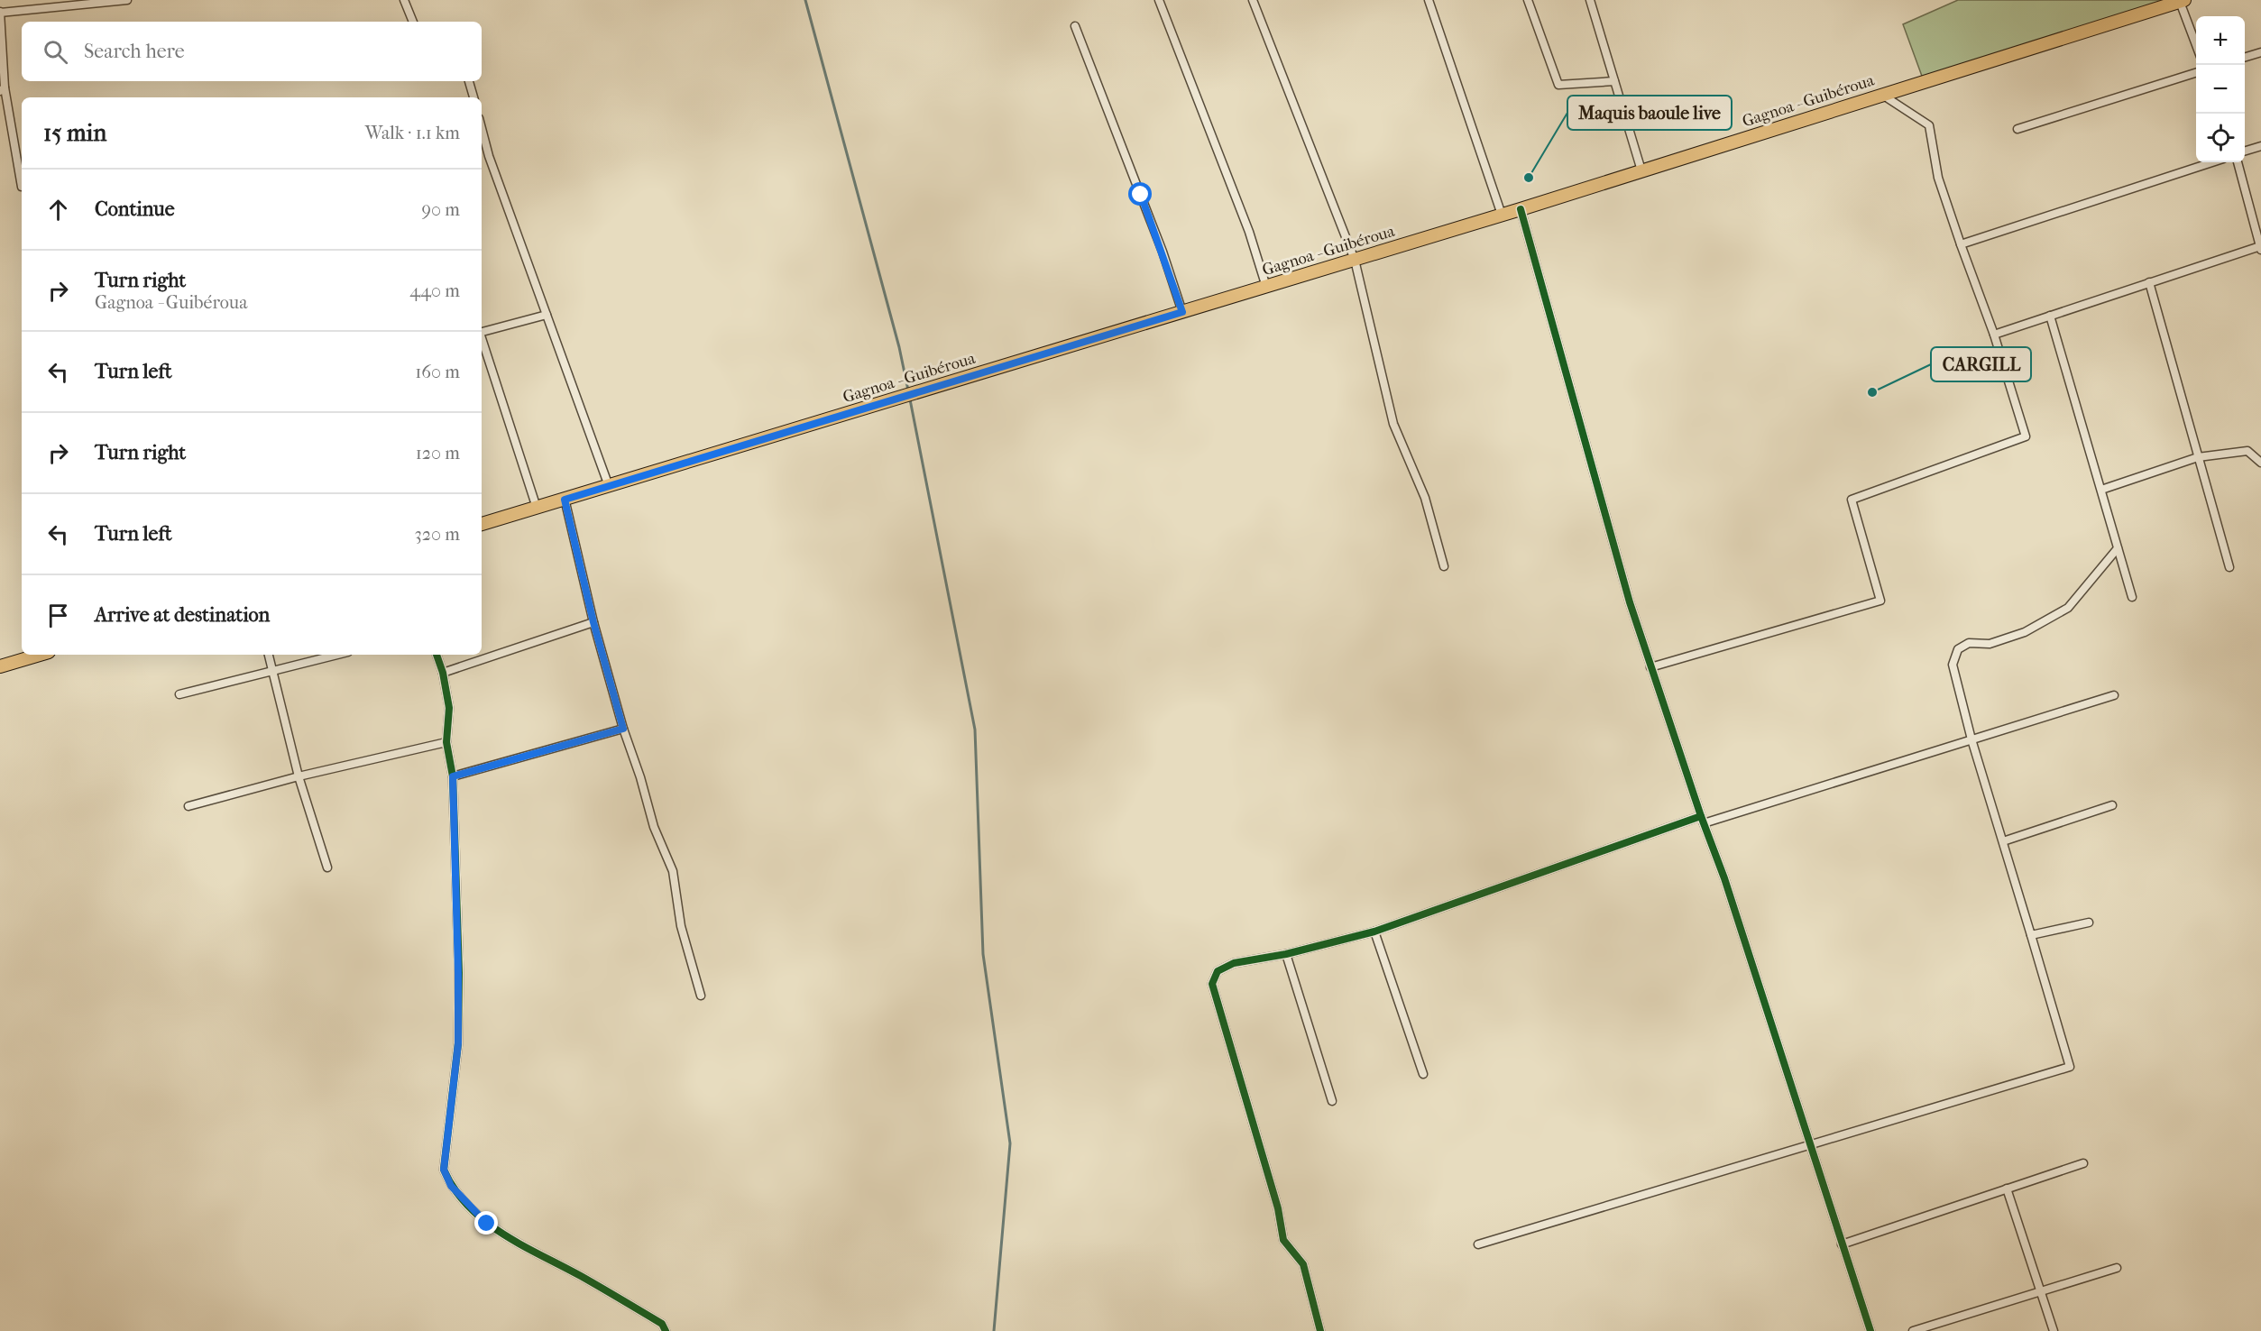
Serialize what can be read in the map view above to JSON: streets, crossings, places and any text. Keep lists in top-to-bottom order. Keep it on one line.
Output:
{"streets":{"main road":["Gagnoa - Guibéroua"]},"places":["Maquis baoule live","CARGILL"],"page":{"map_buttons":["+","−"],"search":"Search here","heading":["15 min","Walk · 1.1 km"],"list":[["Continue","90 m"],["Turn right","Gagnoa - Guibéroua","440 m"],["Turn left","160 m"],["Turn right","120 m"],["Turn left","320 m"],"Arrive at destination"]}}
